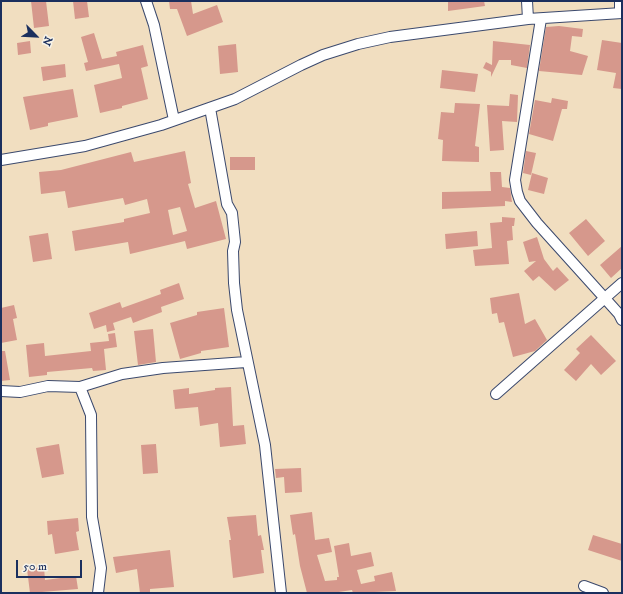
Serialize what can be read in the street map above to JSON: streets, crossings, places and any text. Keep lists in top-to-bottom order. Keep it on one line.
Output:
{"scale_bar":"50 m","north":"bottom right"}
